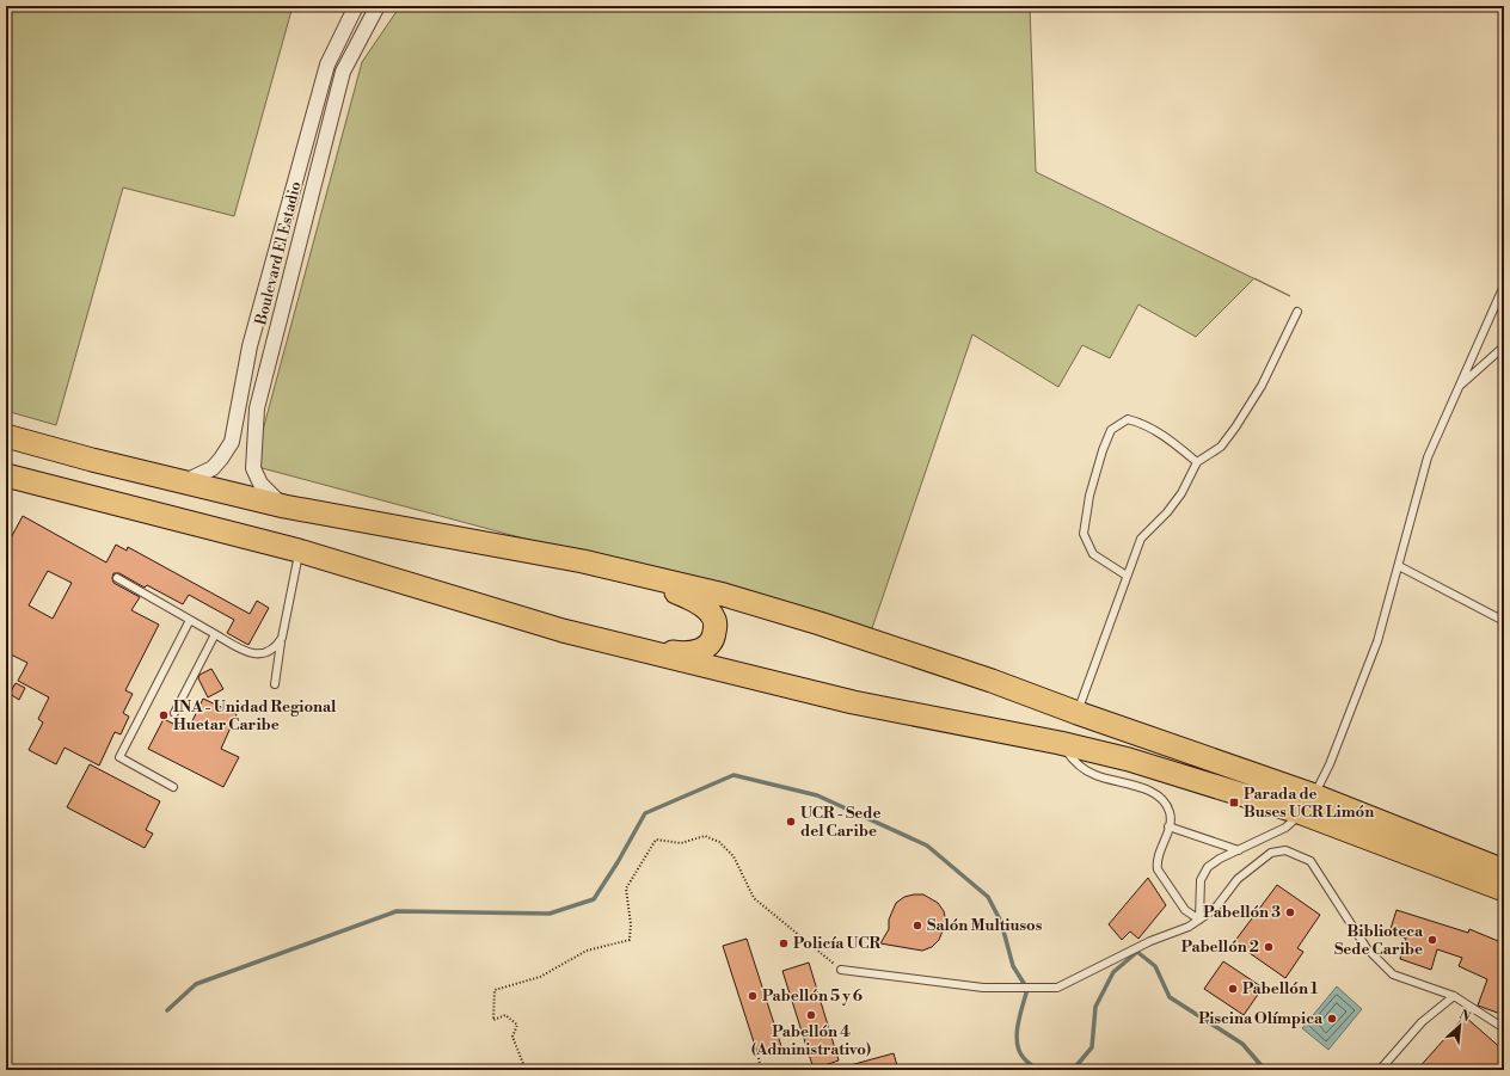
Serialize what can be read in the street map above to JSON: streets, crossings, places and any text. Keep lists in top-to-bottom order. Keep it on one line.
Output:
{"streets":{"street":["Boulevard El Estadio"]},"places":{"other":["INA - Unidad Regional Huetar Caribe","UCR - Sede del Caribe","Pabellón 3","Salón Multiusos","Biblioteca Sede Caribe","Policía UCR","Pabellón 2","Pabellón 1","Pabellón 5 y 6","Pabellón 4 (Administrativo)","Piscina Olímpica"],"transit":["Parada de Buses UCR Limón"]},"north":"top right"}
